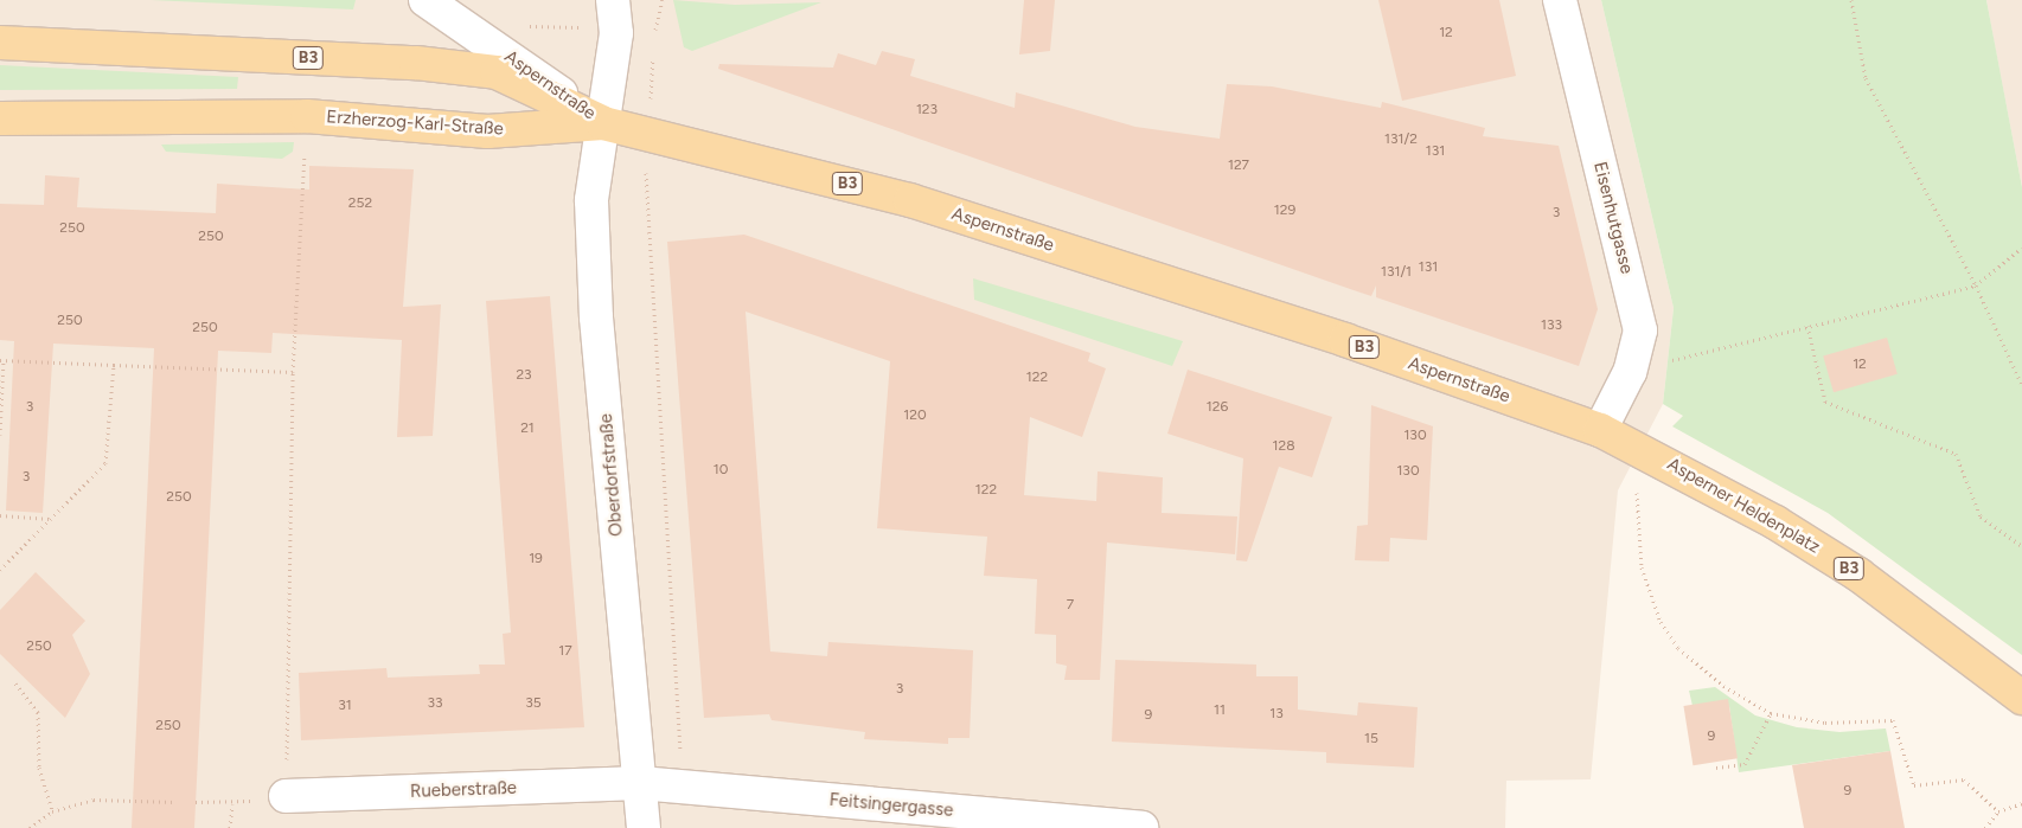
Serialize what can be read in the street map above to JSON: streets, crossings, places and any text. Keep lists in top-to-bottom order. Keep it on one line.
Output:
{"streets":{"main road":["B3","Aspernstraße","Erzherzog-Karl-Straße","Asperner Heldenplatz"],"street":["Eisenhutgasse","Oberdorfstraße","Rueberstraße","Feitsingergasse"]},"crossings":[["B3","Aspernstraße"],["B3","Erzherzog-Karl-Straße"],["B3","Oberdorfstraße"],["Aspernstraße","Erzherzog-Karl-Straße"],["Aspernstraße","Eisenhutgasse"],["Aspernstraße","Oberdorfstraße"],["Aspernstraße","Asperner Heldenplatz"],["Erzherzog-Karl-Straße","Oberdorfstraße"],["Eisenhutgasse","Asperner Heldenplatz"],["Oberdorfstraße","Rueberstraße"],["Oberdorfstraße","Feitsingergasse"],["Rueberstraße","Feitsingergasse"]],"house_numbers":["12","123","131/2","131","127","252","129","3","250","250","131","131/1","250","133","250","12","23","122","3","126","120","21","130","128","10","130","3","122","250","19","7","250","17","3","33","35","31","11","13","9","250","9","15","9"]}
